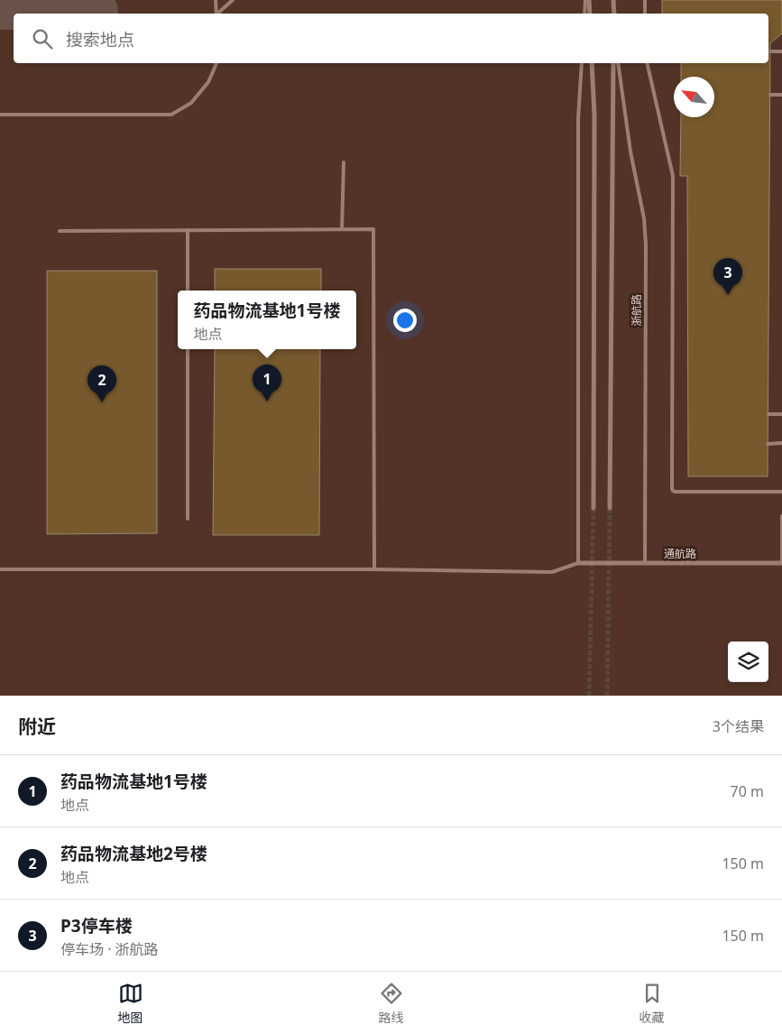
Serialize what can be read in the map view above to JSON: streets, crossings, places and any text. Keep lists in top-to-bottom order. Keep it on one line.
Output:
{"streets":{"street":["通航路"],"lane":["浙航路"]},"crossings":[["浙航路","通航路"]],"north":"top left","page":{"search":"搜索地点","pins":["3","1","2"],"popup":["药品物流基地1号楼","地点"],"heading":["附近","3个结果"],"list":[{"mark":"1","name":"药品物流基地1号楼","note":"地点","value":"70 m"},{"mark":"2","name":"药品物流基地2号楼","note":"地点","value":"150 m"},{"mark":"3","name":"P3停车楼","note":"停车场 · 浙航路","value":"150 m"}],"nav":["地图","路线","收藏"]}}
